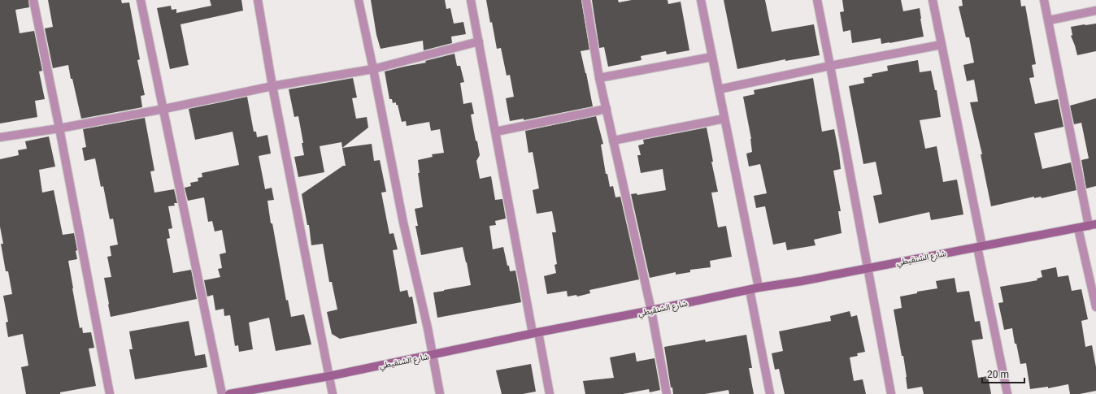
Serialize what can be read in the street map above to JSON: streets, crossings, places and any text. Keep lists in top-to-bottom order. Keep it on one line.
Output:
{"streets":{"street":["شارع الشنقيطي"]},"scale_bar":"20 m"}
